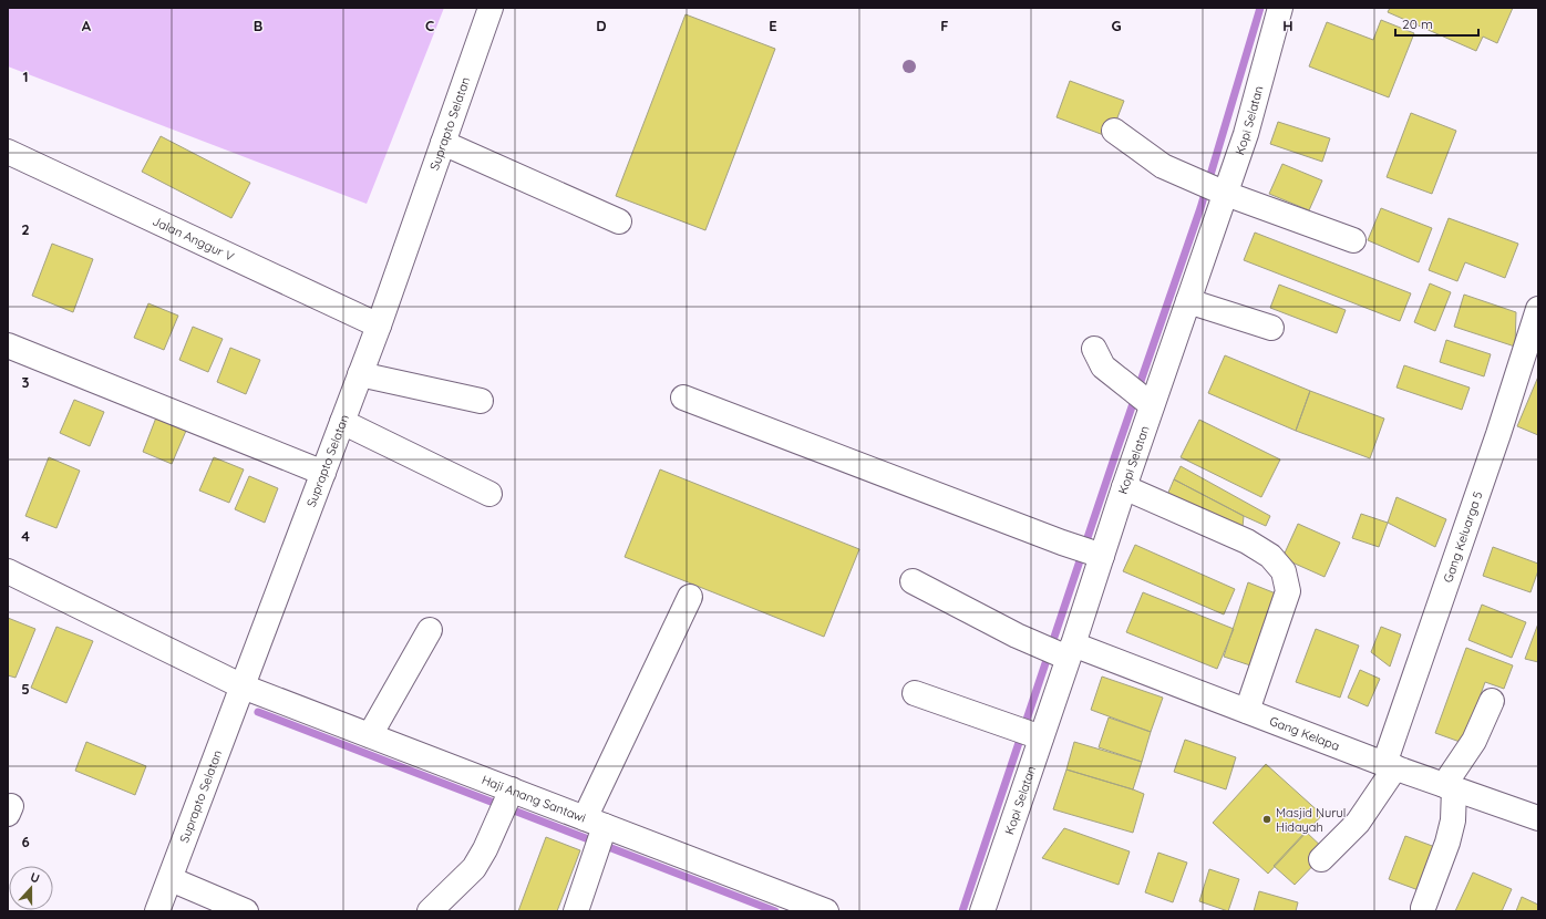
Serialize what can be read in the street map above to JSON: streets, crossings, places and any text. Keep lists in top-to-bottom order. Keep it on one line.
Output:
{"streets":{"street":["Kopi Selatan","Suprapto Selatan","Jalan Anggur V","Gang Keluarga 5","Gang Kelapa","Haji Anang Santawi"]},"crossings":[["Kopi Selatan","Gang Kelapa"],["Suprapto Selatan","Jalan Anggur V"],["Suprapto Selatan","Haji Anang Santawi"],["Gang Keluarga 5","Gang Kelapa"]],"places":["Masjid Nurul Hidayah"],"scale_bar":"20 m","north":"top","grid":{"columns":["A","B","C","D","E","F","G","H"],"rows":["1","2","3","4","5","6"]}}
